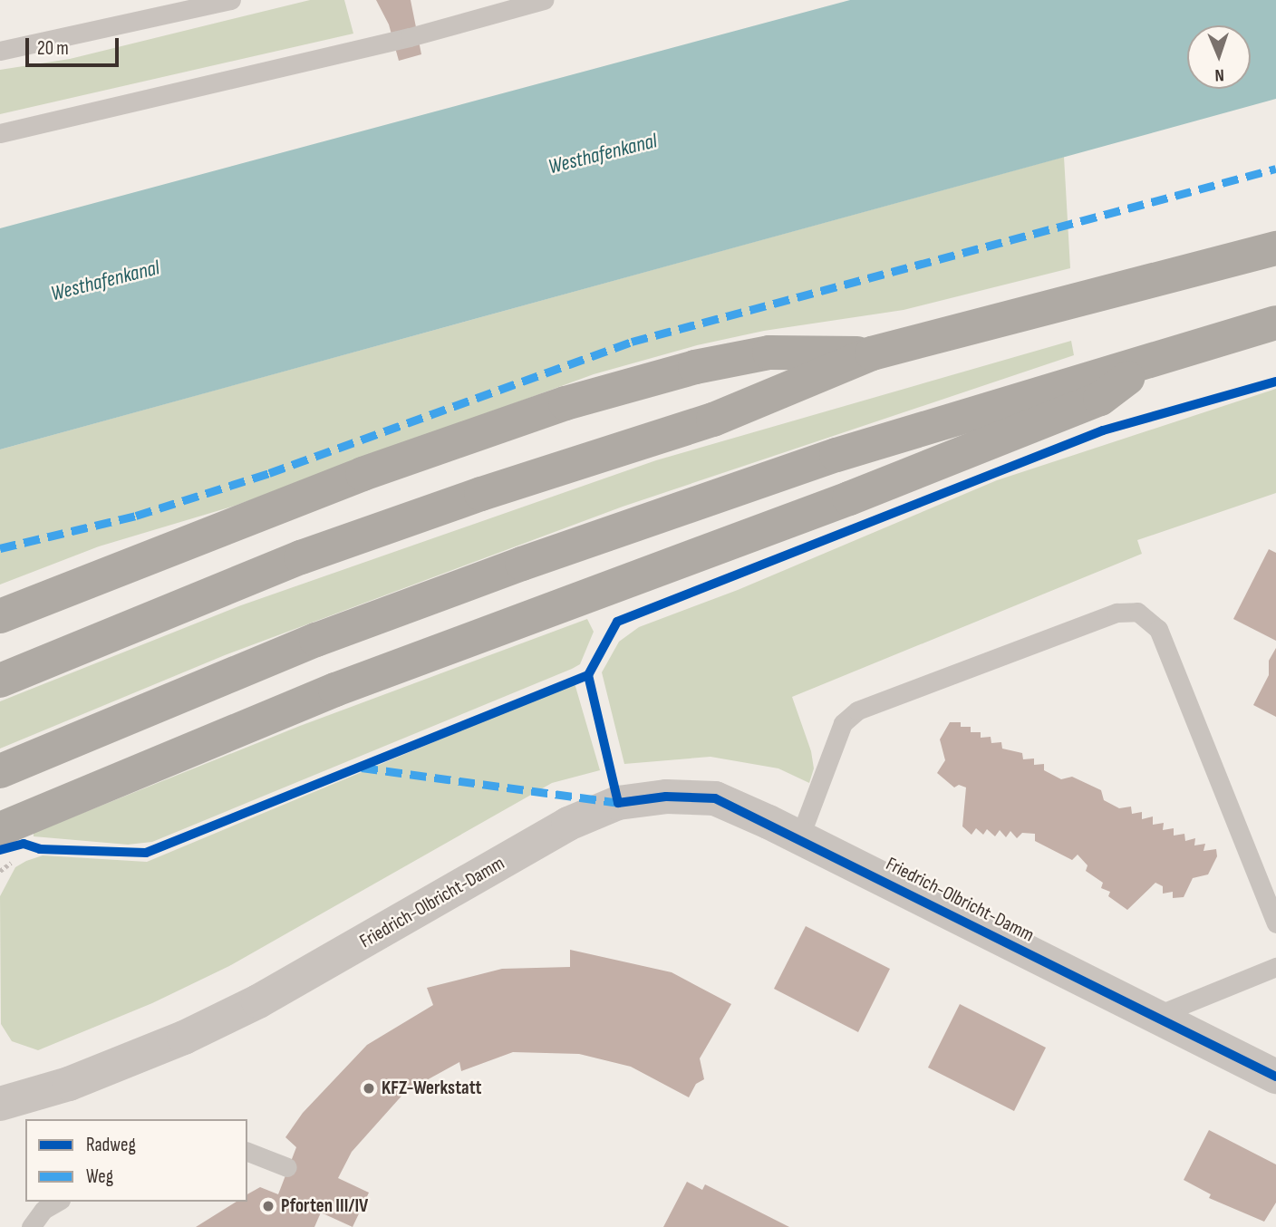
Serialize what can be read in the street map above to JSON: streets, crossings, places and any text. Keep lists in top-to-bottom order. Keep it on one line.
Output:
{"streets":{"street":["Friedrich-Olbricht-Damm"]},"water":["Westhafenkanal"],"places":["KFZ-Werkstatt","Pforten III/IV"],"legend":["Radweg","Weg"],"scale_bar":"20 m","north":"bottom"}
